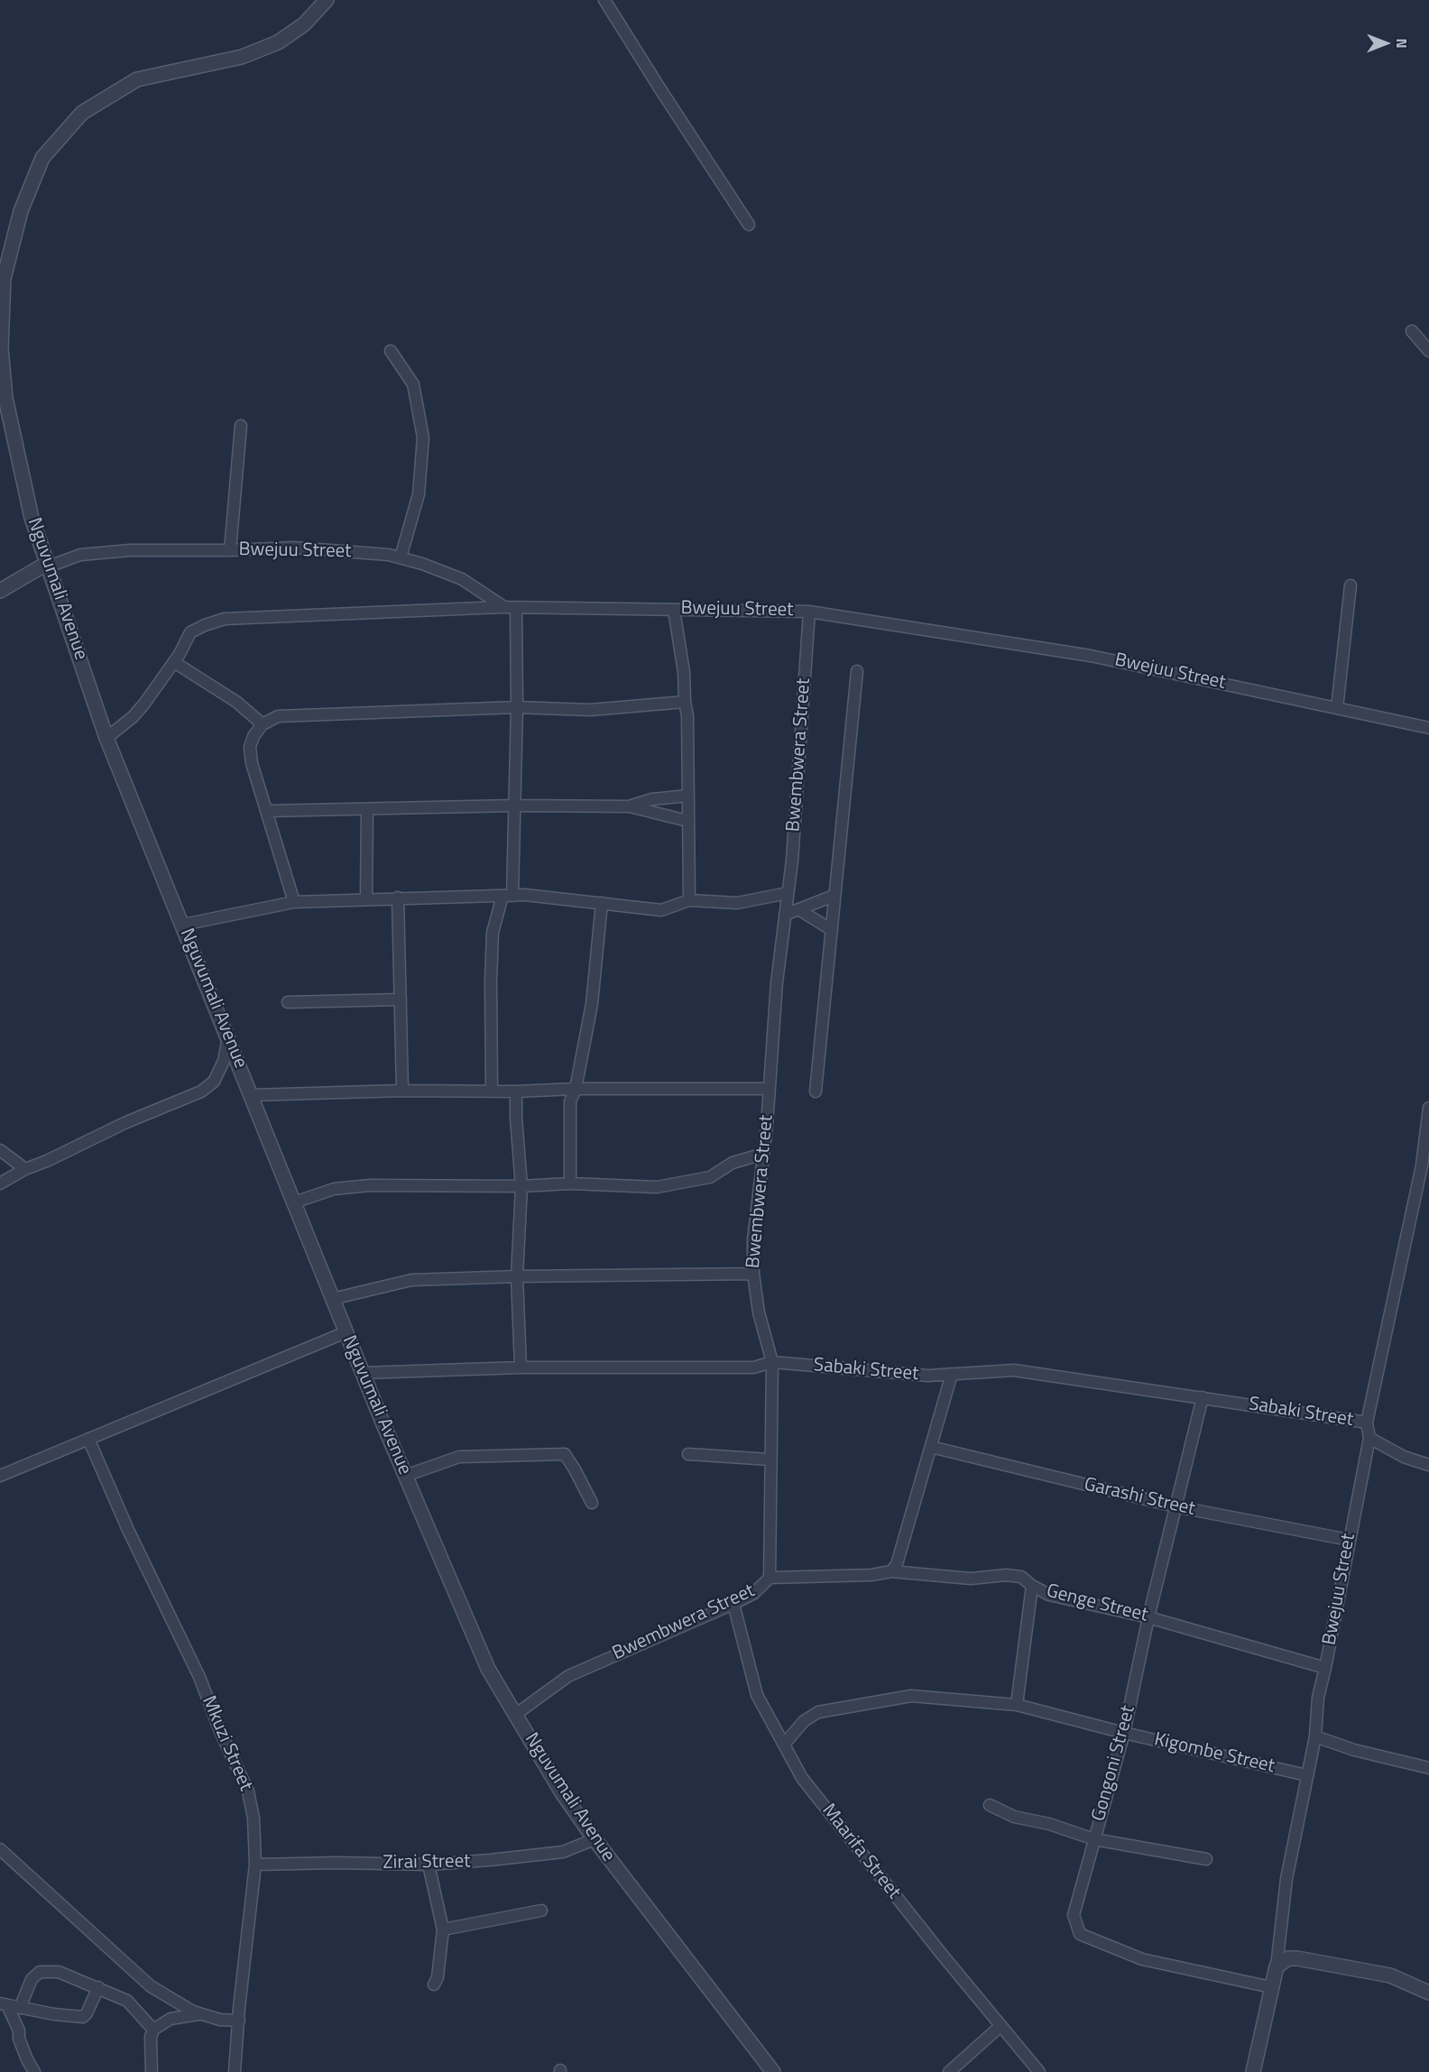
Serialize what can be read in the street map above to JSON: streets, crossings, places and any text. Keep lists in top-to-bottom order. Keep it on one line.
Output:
{"streets":{"street":["Bwejuu Street","Nguvumali Avenue","Bwembwera Street","Sabaki Street","Garashi Street","Genge Street","Mkuzi Street","Kigombe Street","Gongoni Street","Maarifa Street","Zirai Street"]},"crossings":[["Bwejuu Street","Nguvumali Avenue"],["Bwejuu Street","Bwembwera Street"],["Bwejuu Street","Sabaki Street"],["Bwejuu Street","Garashi Street"],["Bwejuu Street","Genge Street"],["Bwejuu Street","Kigombe Street"],["Bwejuu Street","Gongoni Street"],["Nguvumali Avenue","Bwembwera Street"],["Nguvumali Avenue","Sabaki Street"],["Nguvumali Avenue","Zirai Street"],["Bwembwera Street","Sabaki Street"],["Bwembwera Street","Genge Street"],["Bwembwera Street","Maarifa Street"],["Sabaki Street","Gongoni Street"],["Garashi Street","Gongoni Street"],["Genge Street","Gongoni Street"],["Mkuzi Street","Zirai Street"],["Kigombe Street","Gongoni Street"],["Kigombe Street","Maarifa Street"]],"north":"right"}
